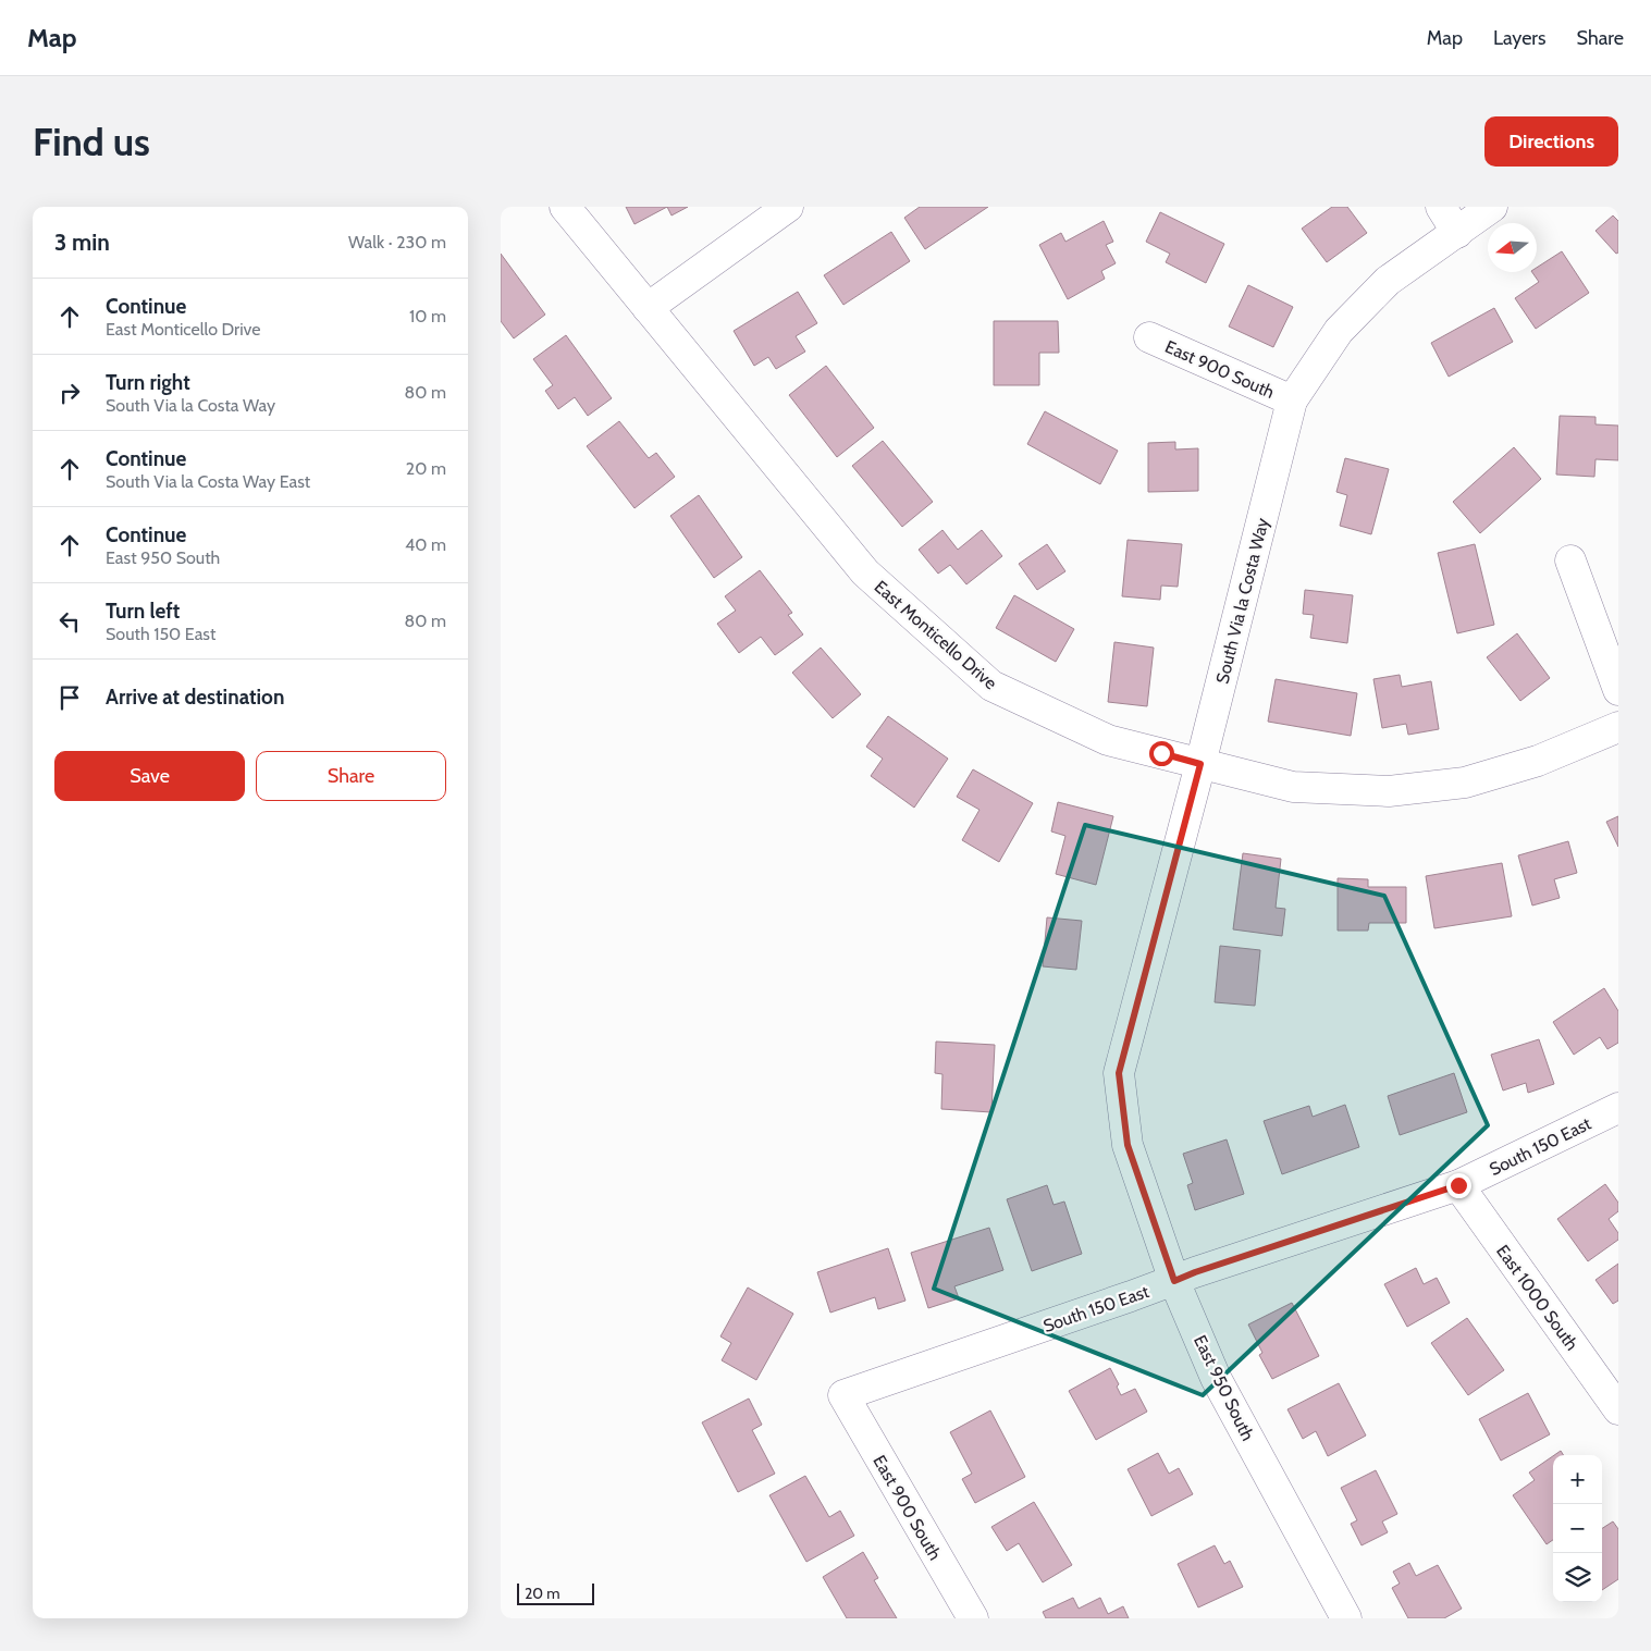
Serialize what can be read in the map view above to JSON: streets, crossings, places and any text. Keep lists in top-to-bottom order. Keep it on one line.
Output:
{"streets":{"street":["East 900 South","South Via la Costa Way","East Monticello Drive","South 150 East","East 1000 South","East 950 South"]},"crossings":[["East 900 South","South Via la Costa Way"],["East 900 South","South 150 East"],["South Via la Costa Way","East Monticello Drive"],["South Via la Costa Way","East 950 South"],["South 150 East","East 1000 South"],["South 150 East","East 950 South"]],"scale_bar":"20 m","north":"left","page":{"header":"Map","nav":["Map","Layers","Share"],"buttons":["Directions",["Save","Share"]],"title":"Find us","heading":["3 min","Walk · 230 m"],"list":[["Continue","East Monticello Drive","10 m"],["Turn right","South Via la Costa Way","80 m"],["Continue","South Via la Costa Way East","20 m"],["Continue","East 950 South","40 m"],["Turn left","South 150 East","80 m"],"Arrive at destination"],"map_buttons":["+","−"],"scale":"20 m"}}
